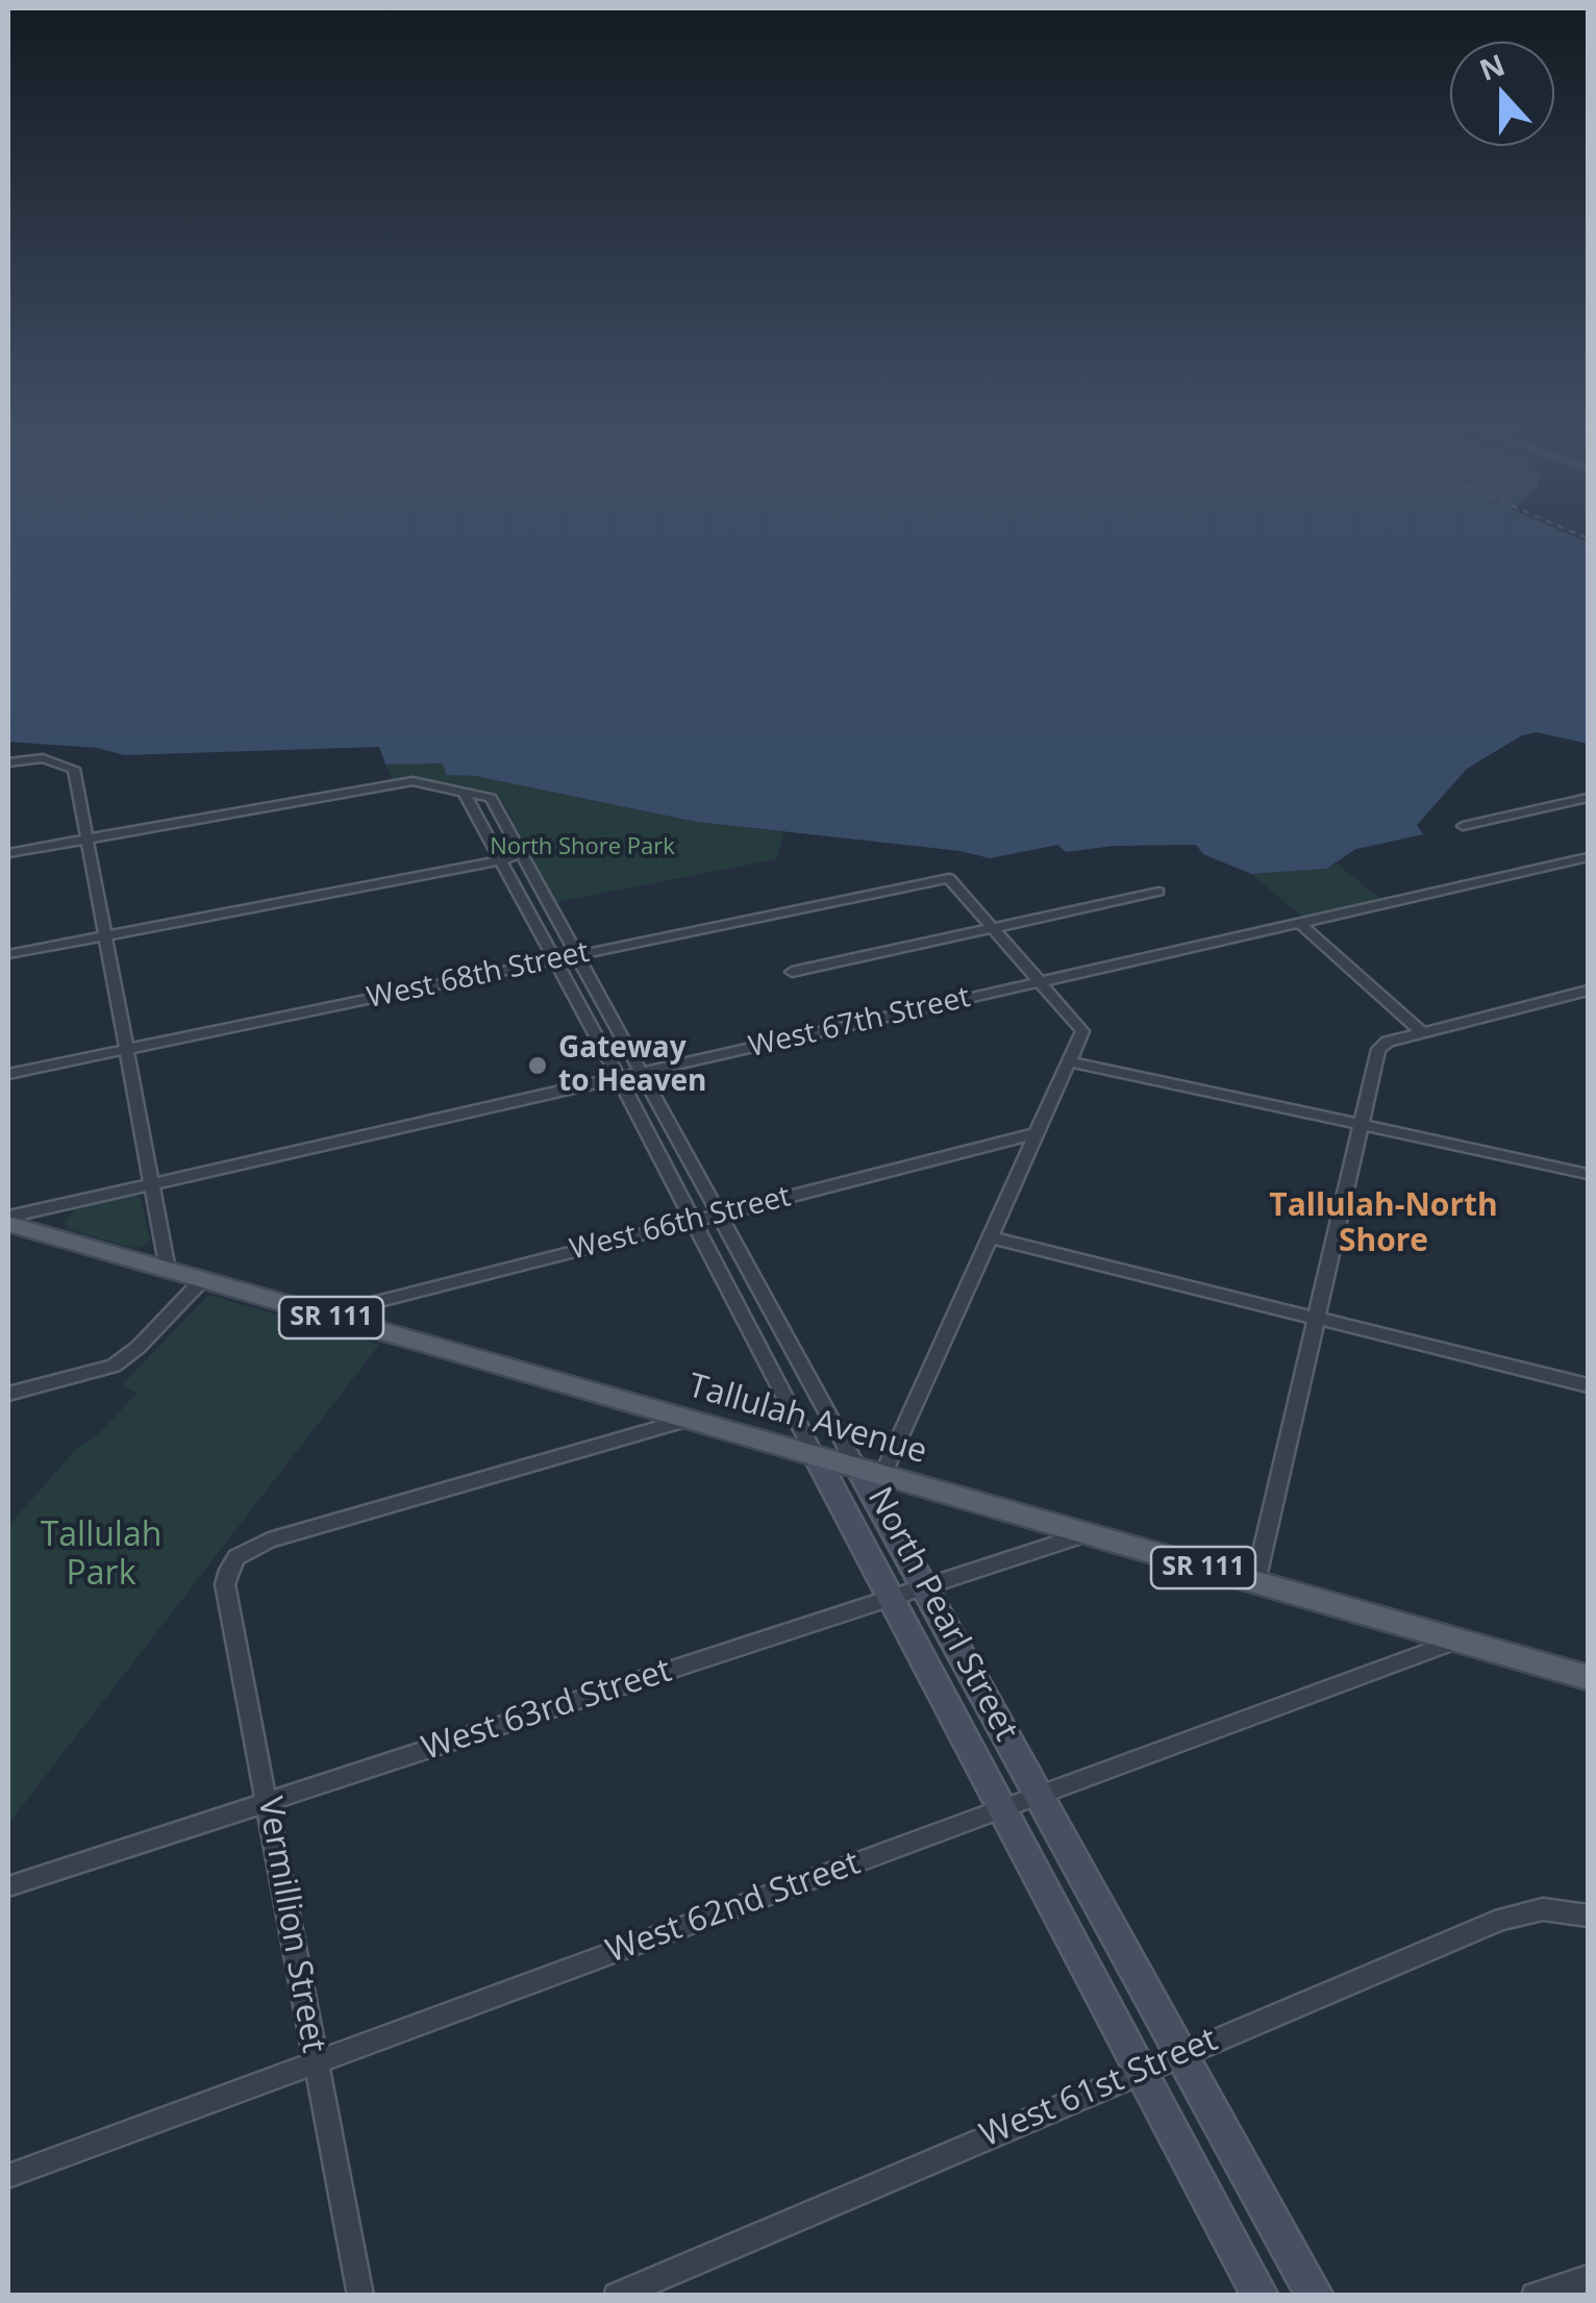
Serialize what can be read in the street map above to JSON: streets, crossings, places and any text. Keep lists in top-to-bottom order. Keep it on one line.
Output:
{"streets":{"main road":["SR 111","Tallulah Avenue"],"street":["West 68th Street","West 67th Street","West 66th Street","North Pearl Street","West 63rd Street","West 62nd Street","Vermillion Street","West 61st Street"]},"crossings":[["West 68th Street","North Pearl Street"],["West 67th Street","Tallulah Avenue"],["West 67th Street","North Pearl Street"],["West 66th Street","Tallulah Avenue"],["West 66th Street","North Pearl Street"],["Tallulah Avenue","North Pearl Street"],["Tallulah Avenue","West 63rd Street"],["Tallulah Avenue","West 62nd Street"],["Tallulah Avenue","Vermillion Street"],["North Pearl Street","West 63rd Street"],["North Pearl Street","West 62nd Street"],["North Pearl Street","West 61st Street"],["West 63rd Street","Vermillion Street"],["West 62nd Street","Vermillion Street"]],"districts":["Tallulah-North Shore"],"parks":["North Shore Park","Tallulah Park"],"places":["Gateway to Heaven"],"north":"top"}
